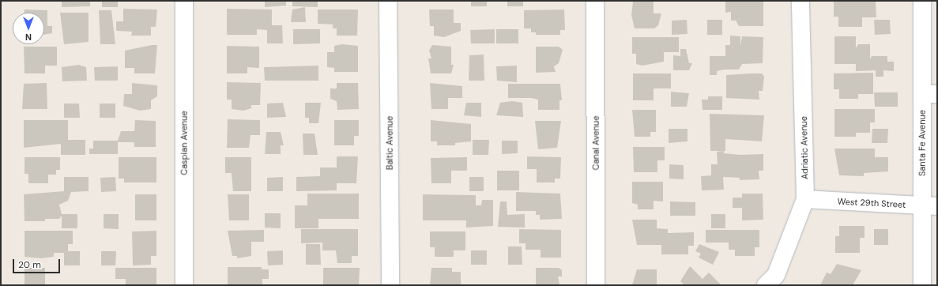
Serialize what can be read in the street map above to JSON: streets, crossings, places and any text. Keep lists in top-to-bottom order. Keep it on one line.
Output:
{"streets":{"street":["Caspian Avenue","Baltic Avenue","Canal Avenue","Santa Fe Avenue","Adriatic Avenue","West 29th Street"]},"crossings":[["Santa Fe Avenue","West 29th Street"],["Adriatic Avenue","West 29th Street"]],"scale_bar":"20 m","north":"bottom"}
